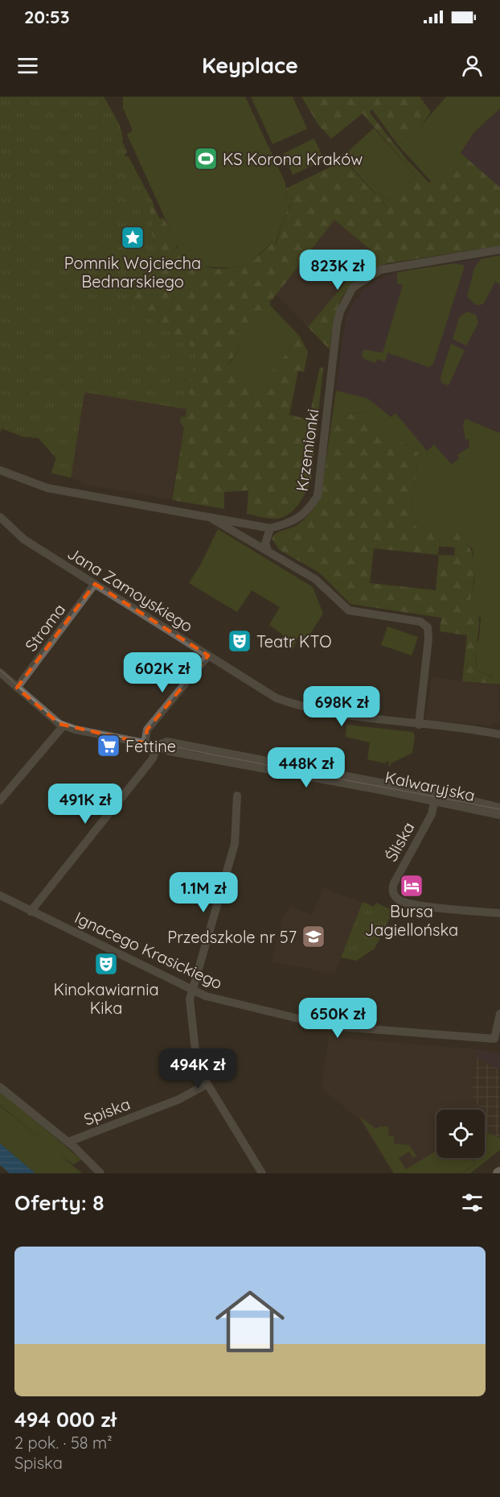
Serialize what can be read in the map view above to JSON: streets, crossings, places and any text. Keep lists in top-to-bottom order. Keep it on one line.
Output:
{"streets":{"street":["Krzemionki","Jana Zamoyskiego","Stroma","Kalwaryjska","Śliska","Ignacego Krasickiego","Spiska"]},"crossings":[["Jana Zamoyskiego","Stroma"],["Stroma","Kalwaryjska"],["Kalwaryjska","Śliska"]],"places":{"sports":["KS Korona Kraków"],"place":["Pomnik Wojciecha Bednarskiego"],"theatre":["Teatr KTO","Kinokawiarnia Kika"],"supermarket":["Fettine"],"hotel":["Bursa Jagiellońska"],"school or university":["Przedszkole nr 57"]},"page":{"status":"20:53","header":"Keyplace","price":["823K zł","602K zł","698K zł","448K zł","491K zł","1.1M zł","650K zł","494K zł"],"heading":"Oferty: 8","list":[{"name":"494 000 zł","note":"2 pok. · 58 m² · Spiska"}]}}
